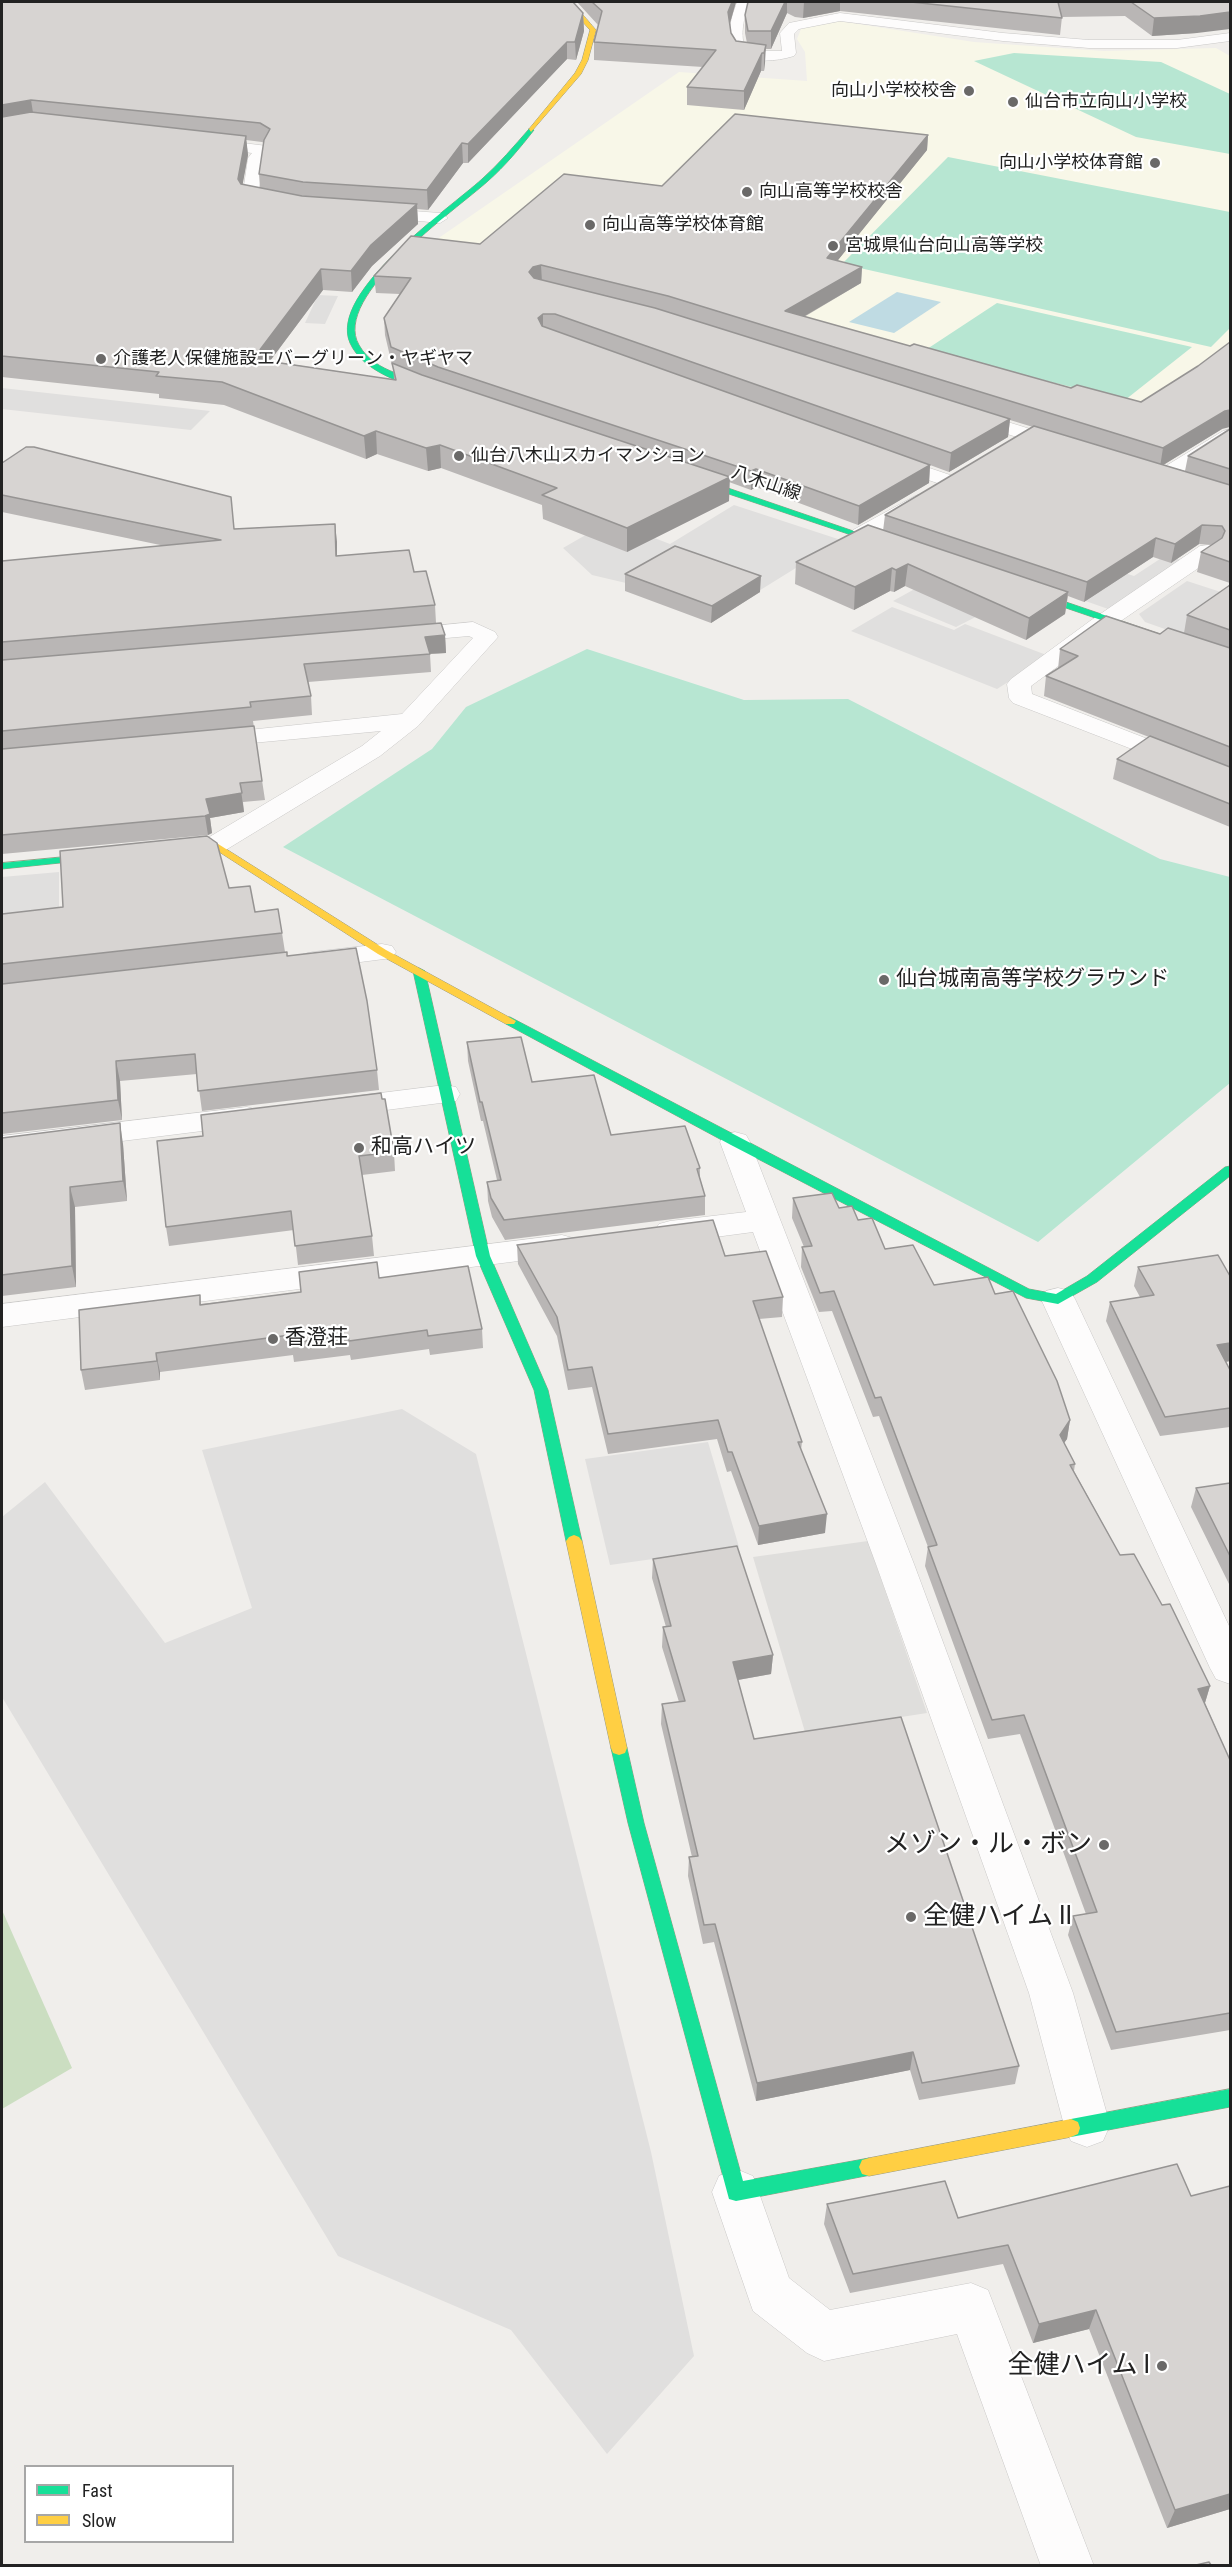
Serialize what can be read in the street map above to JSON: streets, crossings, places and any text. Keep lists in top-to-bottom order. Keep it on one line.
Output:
{"streets":{"street":["八木山線"]},"places":["向山小学校校舎","仙台市立向山小学校","向山小学校体育館","向山高等学校校舎","向山高等学校体育館","宮城県仙台向山高等学校","介護老人保健施設エバーグリーン・ヤギヤマ","仙台八木山スカイマンション","仙台城南高等学校グラウンド","和高ハイツ","香澄荘","メゾン・ル・ボン","全健ハイム II","全健ハイム I"],"legend":["Fast","Slow"]}
